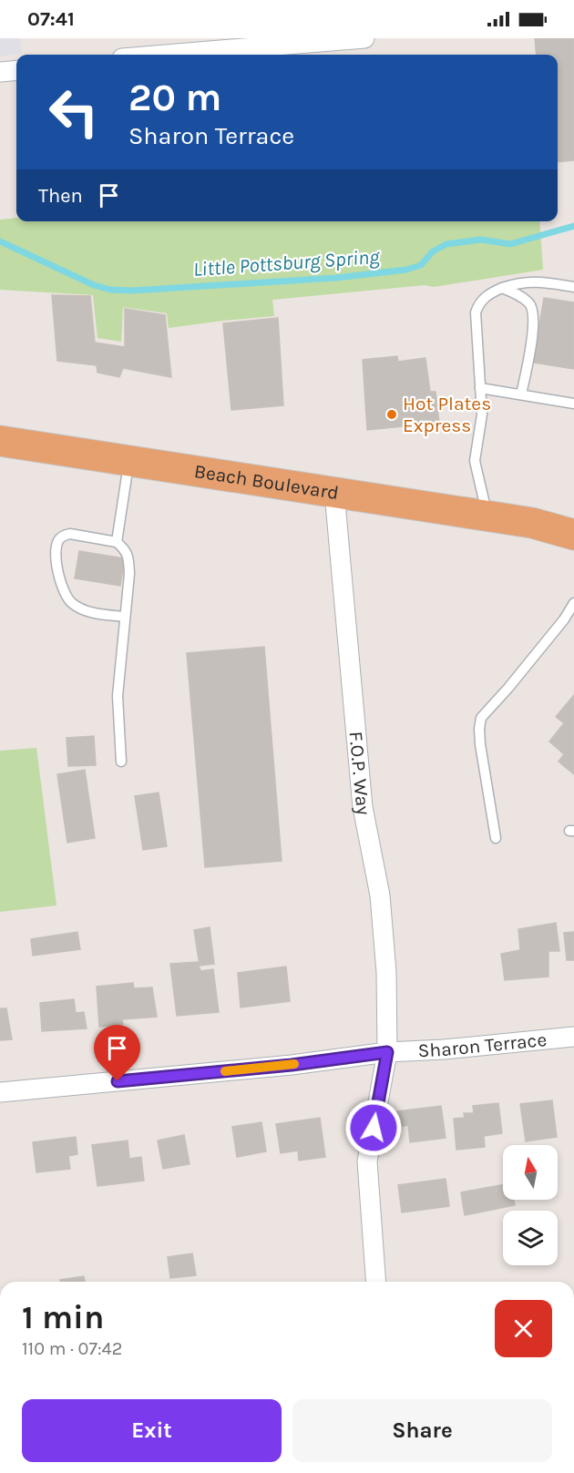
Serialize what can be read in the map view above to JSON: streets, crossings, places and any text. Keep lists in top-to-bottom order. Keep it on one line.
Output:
{"streets":{"highway":["Beach Boulevard"],"street":["F.O.P. Way","Sharon Terrace"]},"crossings":[["Beach Boulevard","F.O.P. Way"],["F.O.P. Way","Sharon Terrace"]],"water":["Little Pottsburg Spring"],"places":["Hot Plates Express"],"north":"top","page":{"status":"07:41","turn":["20 m","Sharon Terrace"],"then":"Then","heading":["1 min","110 m · 07:42"],"buttons":["Exit","Share"]}}
